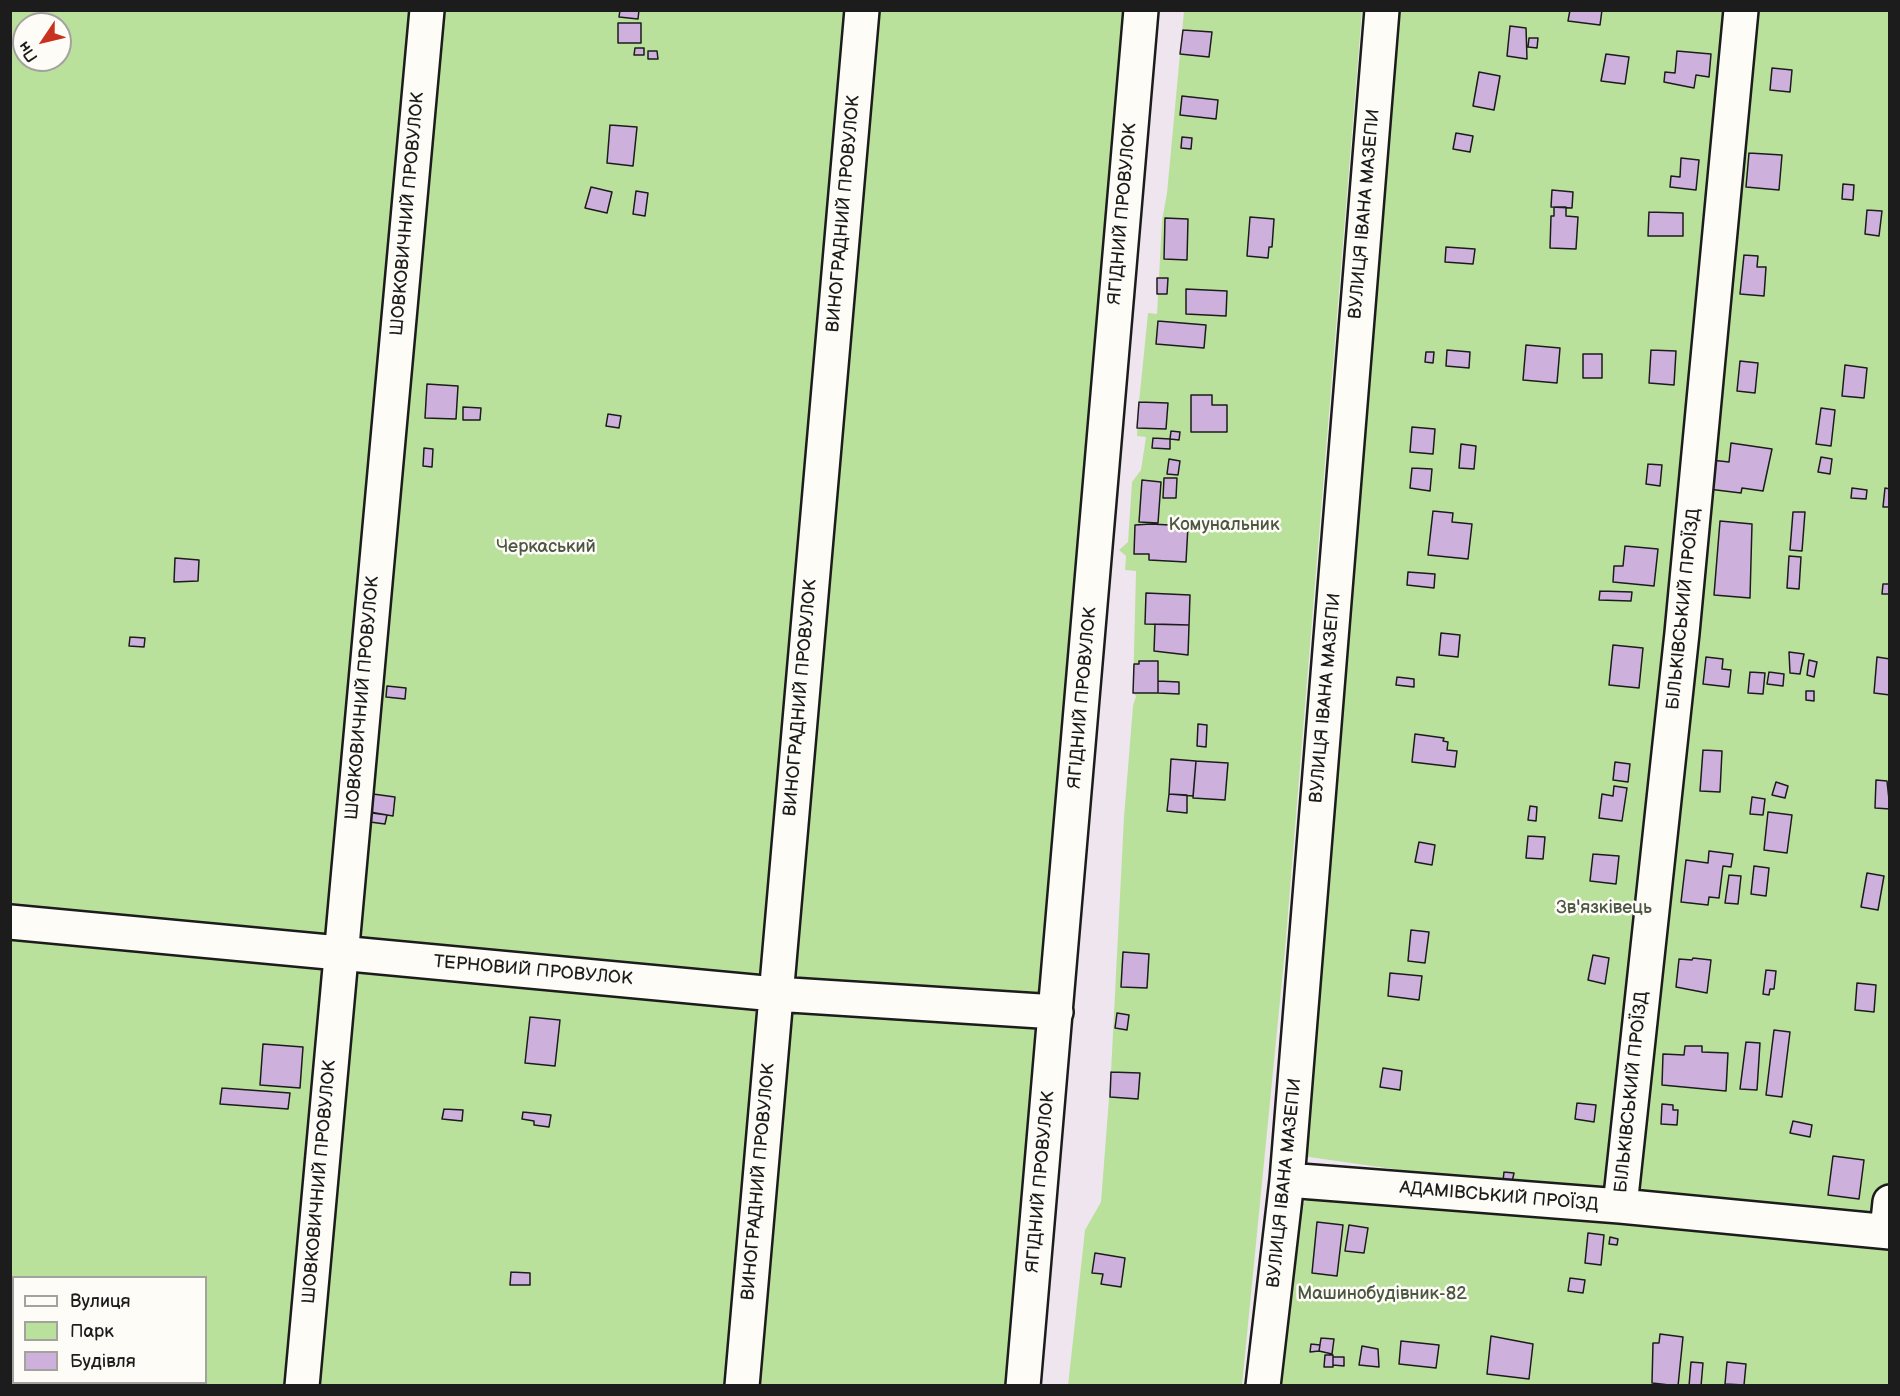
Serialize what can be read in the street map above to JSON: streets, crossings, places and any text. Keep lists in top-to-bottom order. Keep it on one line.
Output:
{"streets":{"street":["ШОВКОВИЧНИЙ ПРОВУЛОК","ВИНОГРАДНИЙ ПРОВУЛОК","ЯГІДНИЙ ПРОВУЛОК","ВУЛИЦЯ ІВАНА МАЗЕПИ","БІЛЬКІВСЬКИЙ ПРОЇЗД","ТЕРНОВИЙ ПРОВУЛОК","АДАМІВСЬКИЙ ПРОЇЗД"]},"crossings":[["ШОВКОВИЧНИЙ ПРОВУЛОК","ТЕРНОВИЙ ПРОВУЛОК"],["ВИНОГРАДНИЙ ПРОВУЛОК","ТЕРНОВИЙ ПРОВУЛОК"],["ЯГІДНИЙ ПРОВУЛОК","ТЕРНОВИЙ ПРОВУЛОК"],["ВУЛИЦЯ ІВАНА МАЗЕПИ","АДАМІВСЬКИЙ ПРОЇЗД"],["БІЛЬКІВСЬКИЙ ПРОЇЗД","АДАМІВСЬКИЙ ПРОЇЗД"]],"parks":["Комунальник","Черкаський","Зв'язківець","Машинобудівник-82"],"legend":["Вулиця","Парк","Будівля"],"north":"bottom left"}
